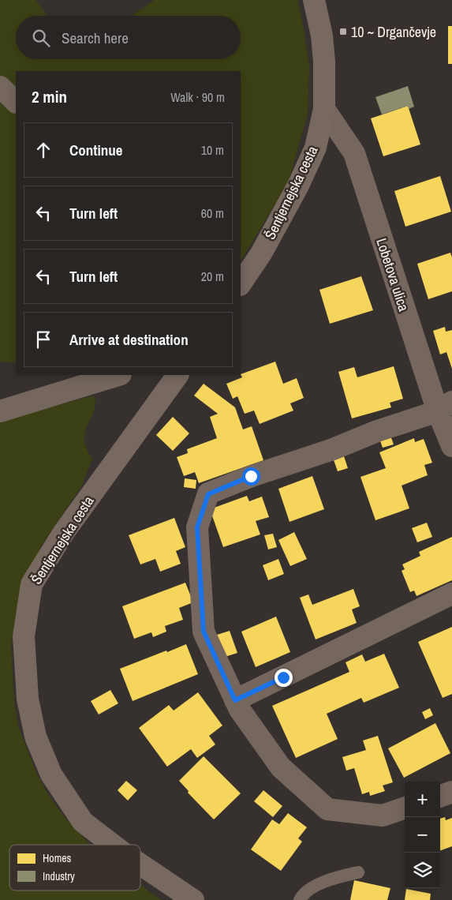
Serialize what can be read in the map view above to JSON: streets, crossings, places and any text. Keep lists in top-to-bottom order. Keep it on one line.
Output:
{"streets":{"main road":["Šentjernejska cesta"],"street":["Lobetova ulica"]},"crossings":[["Šentjernejska cesta","Lobetova ulica"]],"places":{"transit":["10 ~ Drgančevje"]},"legend":["Homes","Industry"],"page":{"search":"Search here","heading":["2 min","Walk · 90 m"],"list":[["Continue","10 m"],["Turn left","60 m"],["Turn left","20 m"],"Arrive at destination"],"map_buttons":["+","−"]}}
